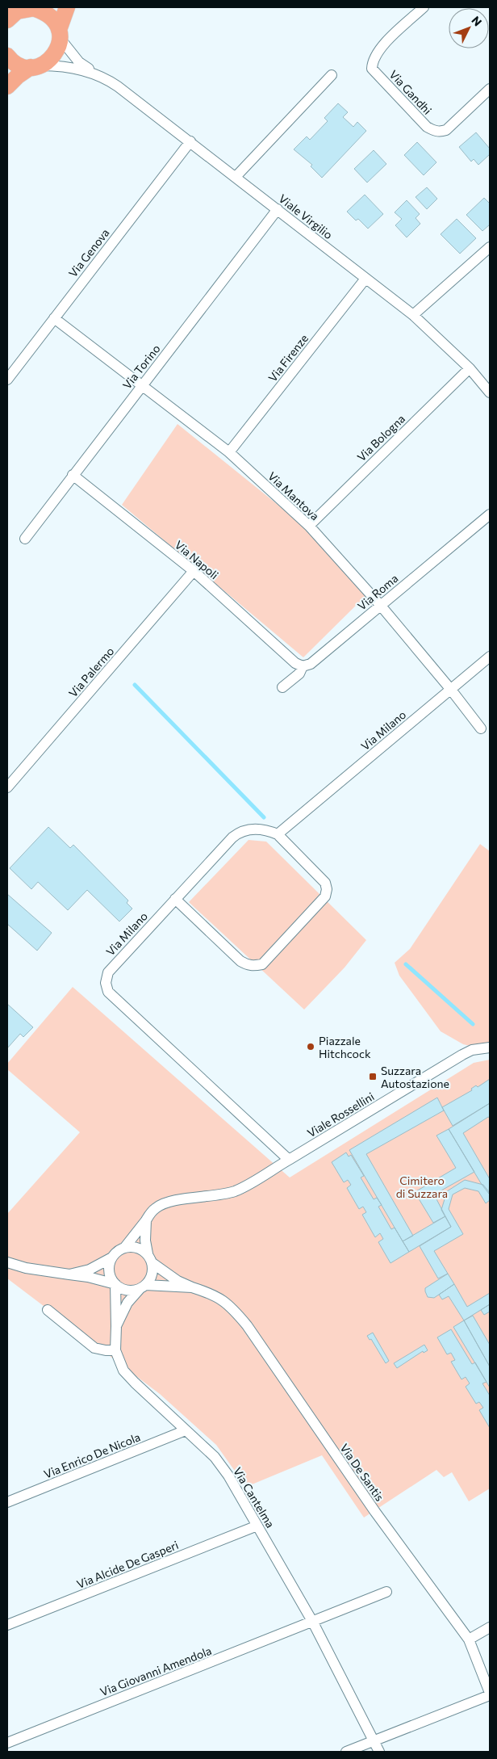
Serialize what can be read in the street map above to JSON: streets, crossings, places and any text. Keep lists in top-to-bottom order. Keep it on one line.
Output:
{"streets":{"street":["Via Gandhi","Viale Virgilio","Via Genova","Via Firenze","Via Torino","Via Bologna","Via Mantova","Via Napoli","Via Roma","Via Palermo","Via Milano","Viale Rossellini","Via Enrico De Nicola","Via De Santis","Via Cantelma","Via Alcide De Gasperi","Via Giovanni Amendola"]},"crossings":[["Viale Virgilio","Via Genova"],["Viale Virgilio","Via Firenze"],["Viale Virgilio","Via Torino"],["Viale Virgilio","Via Bologna"],["Via Genova","Via Mantova"],["Via Firenze","Via Mantova"],["Via Torino","Via Mantova"],["Via Torino","Via Napoli"],["Via Bologna","Via Mantova"],["Via Mantova","Via Roma"],["Via Mantova","Via Milano"],["Via Napoli","Via Roma"],["Via Napoli","Via Palermo"],["Via Milano","Viale Rossellini"],["Via Enrico De Nicola","Via Cantelma"],["Via Cantelma","Via Alcide De Gasperi"],["Via Cantelma","Via Giovanni Amendola"]],"parks":["Cimitero di Suzzara"],"places":{"other":["Piazzale Hitchcock"],"transit":["Suzzara Autostazione"]},"north":"top right"}
